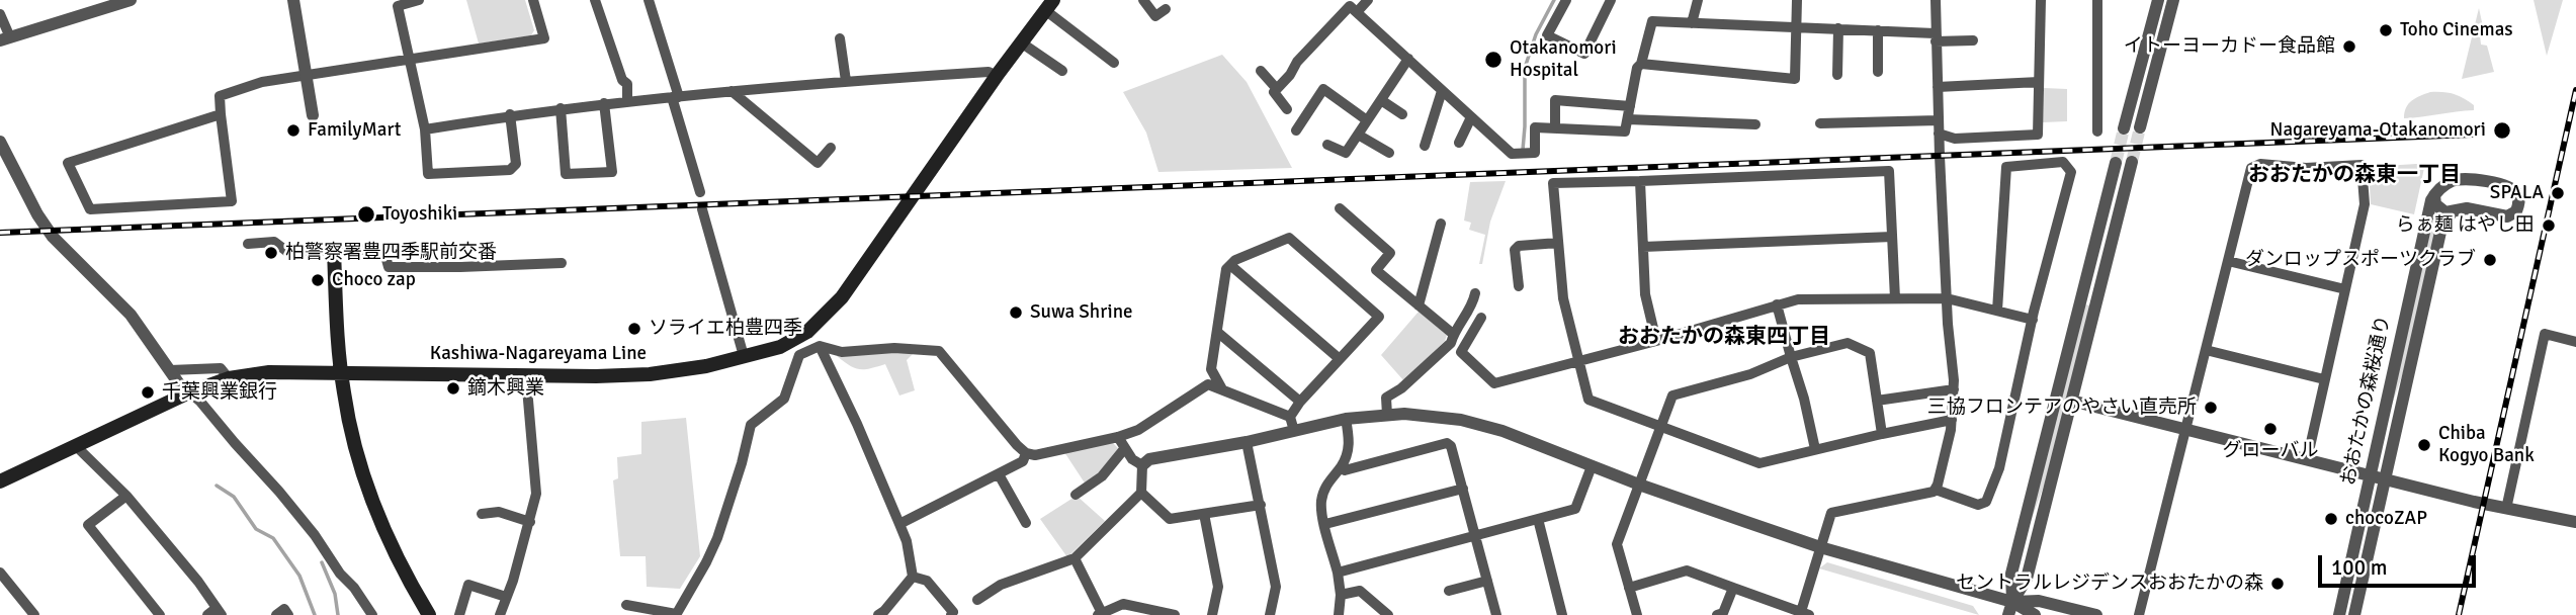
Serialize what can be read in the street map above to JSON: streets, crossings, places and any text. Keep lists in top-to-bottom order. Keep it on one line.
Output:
{"streets":{"main road":["Kashiwa-Nagareyama Line"],"street":["おおたかの森桜通り"]},"districts":["おおたかの森東一丁目","おおたかの森東四丁目"],"places":["Toho Cinemas","イトーヨーカドー食品館","Otakanomori Hospital","FamilyMart","Nagareyama-Otakanomori","SPALA","Toyoshiki","らぁ麺 はやし田","柏警察署豊四季駅前交番","ダンロップスポーツクラブ","Choco zap","Suwa Shrine","ソライエ柏豊四季","鏑木興業","千葉興業銀行","三協フロンテアのやさい直売所","グローバル","Chiba Kogyo Bank","chocoZAP","セントラルレジデンスおおたかの森"],"scale_bar":"100 m"}
